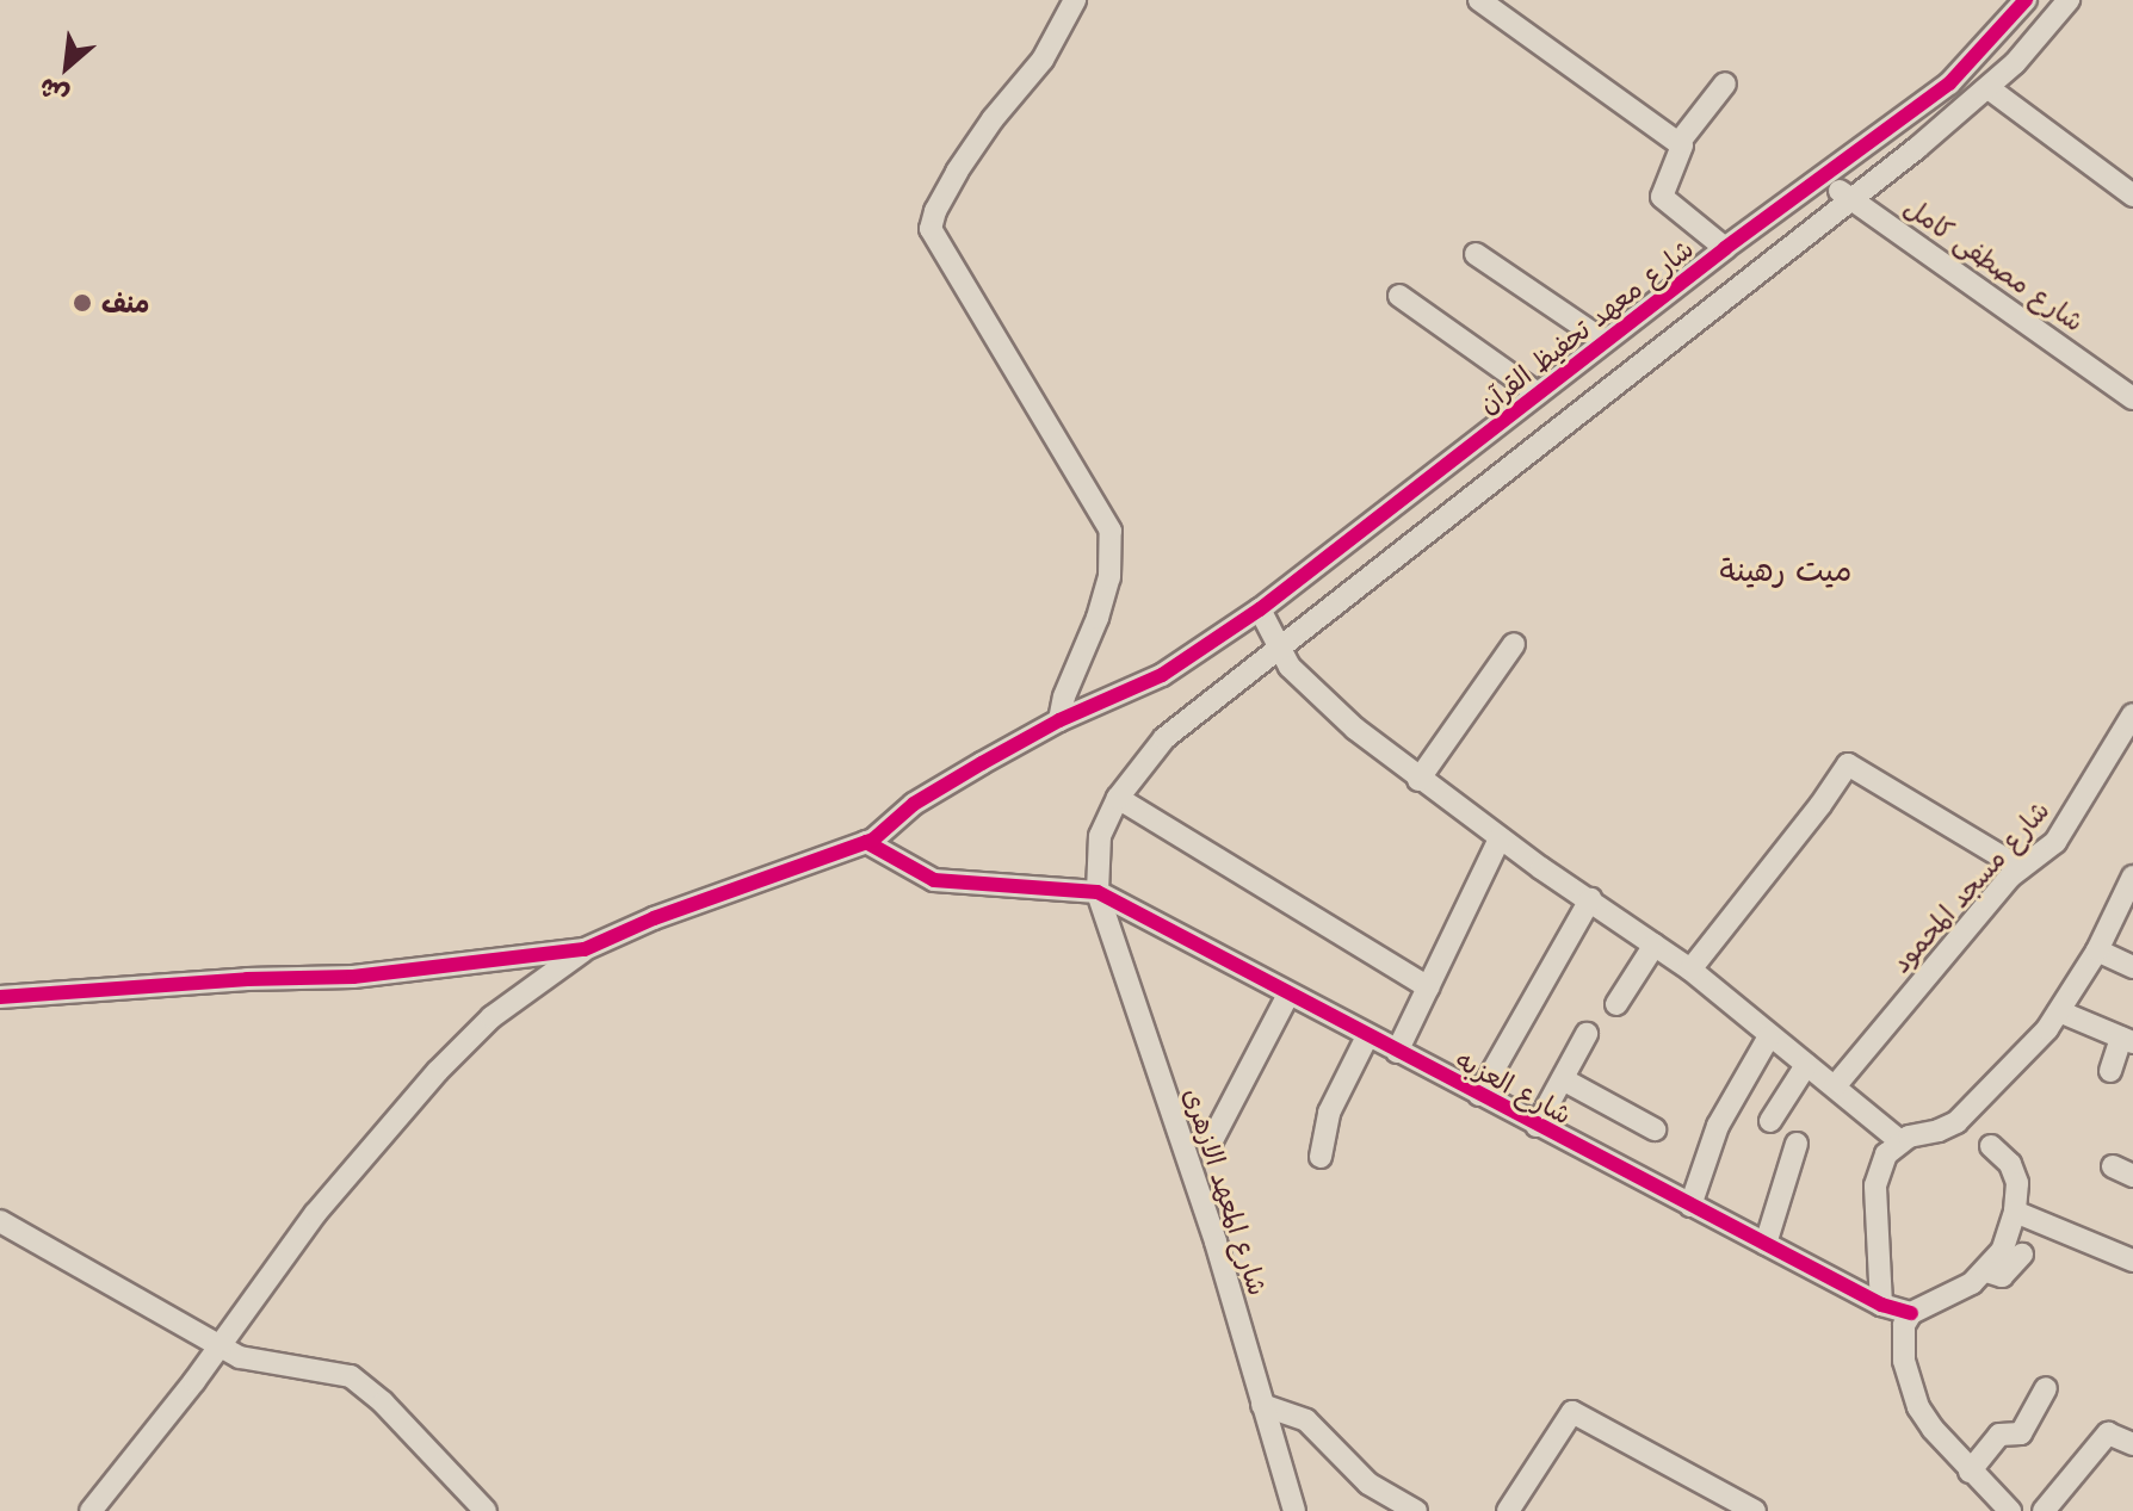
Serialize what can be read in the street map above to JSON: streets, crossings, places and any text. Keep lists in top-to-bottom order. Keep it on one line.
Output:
{"streets":{"street":["شارع مصطفى كامل","شارع معهد تحفيظ القرآن","شارع مسجد المحمود","شارع العزبه","شارع المعهد الازهرى"]},"crossings":[["شارع مصطفى كامل","شارع معهد تحفيظ القرآن"],["شارع العزبه","شارع المعهد الازهرى"]],"districts":["ميت رهينة"],"places":["منف"],"north":"bottom left"}
